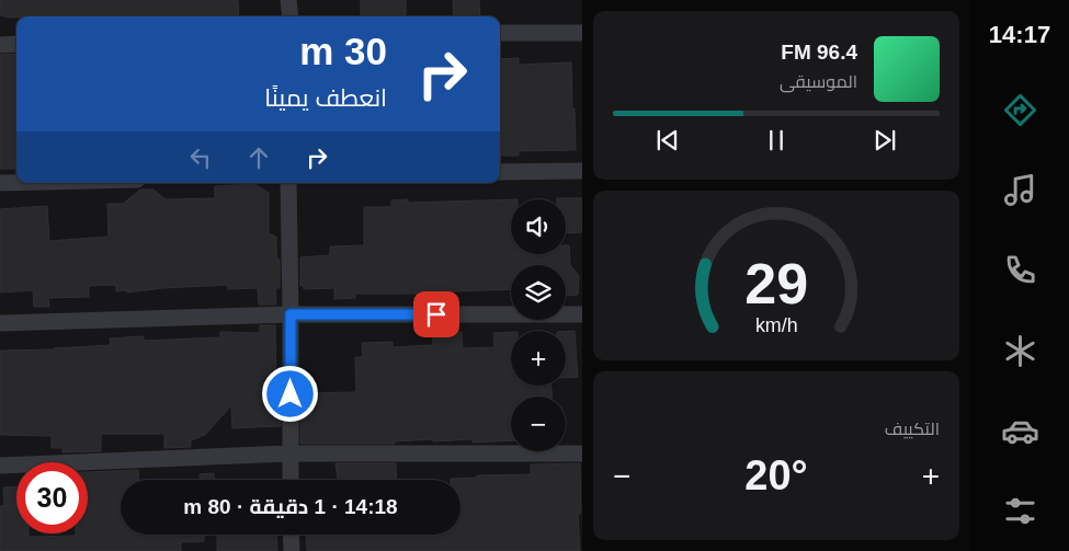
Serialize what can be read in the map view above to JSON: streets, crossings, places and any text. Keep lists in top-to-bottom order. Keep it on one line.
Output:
{"page":{"tabs":"14:17","turn":["30 m","انعطف يمينًا"],"song":["96.4 FM","الموسيقى"],"map_buttons":["+","−"],"tile":"التكييف","heat":["−","20°","+"],"limit":"30","trip":"14:18 · 1 دقيقة · 80 m","gauge":["29","km/h"]}}
